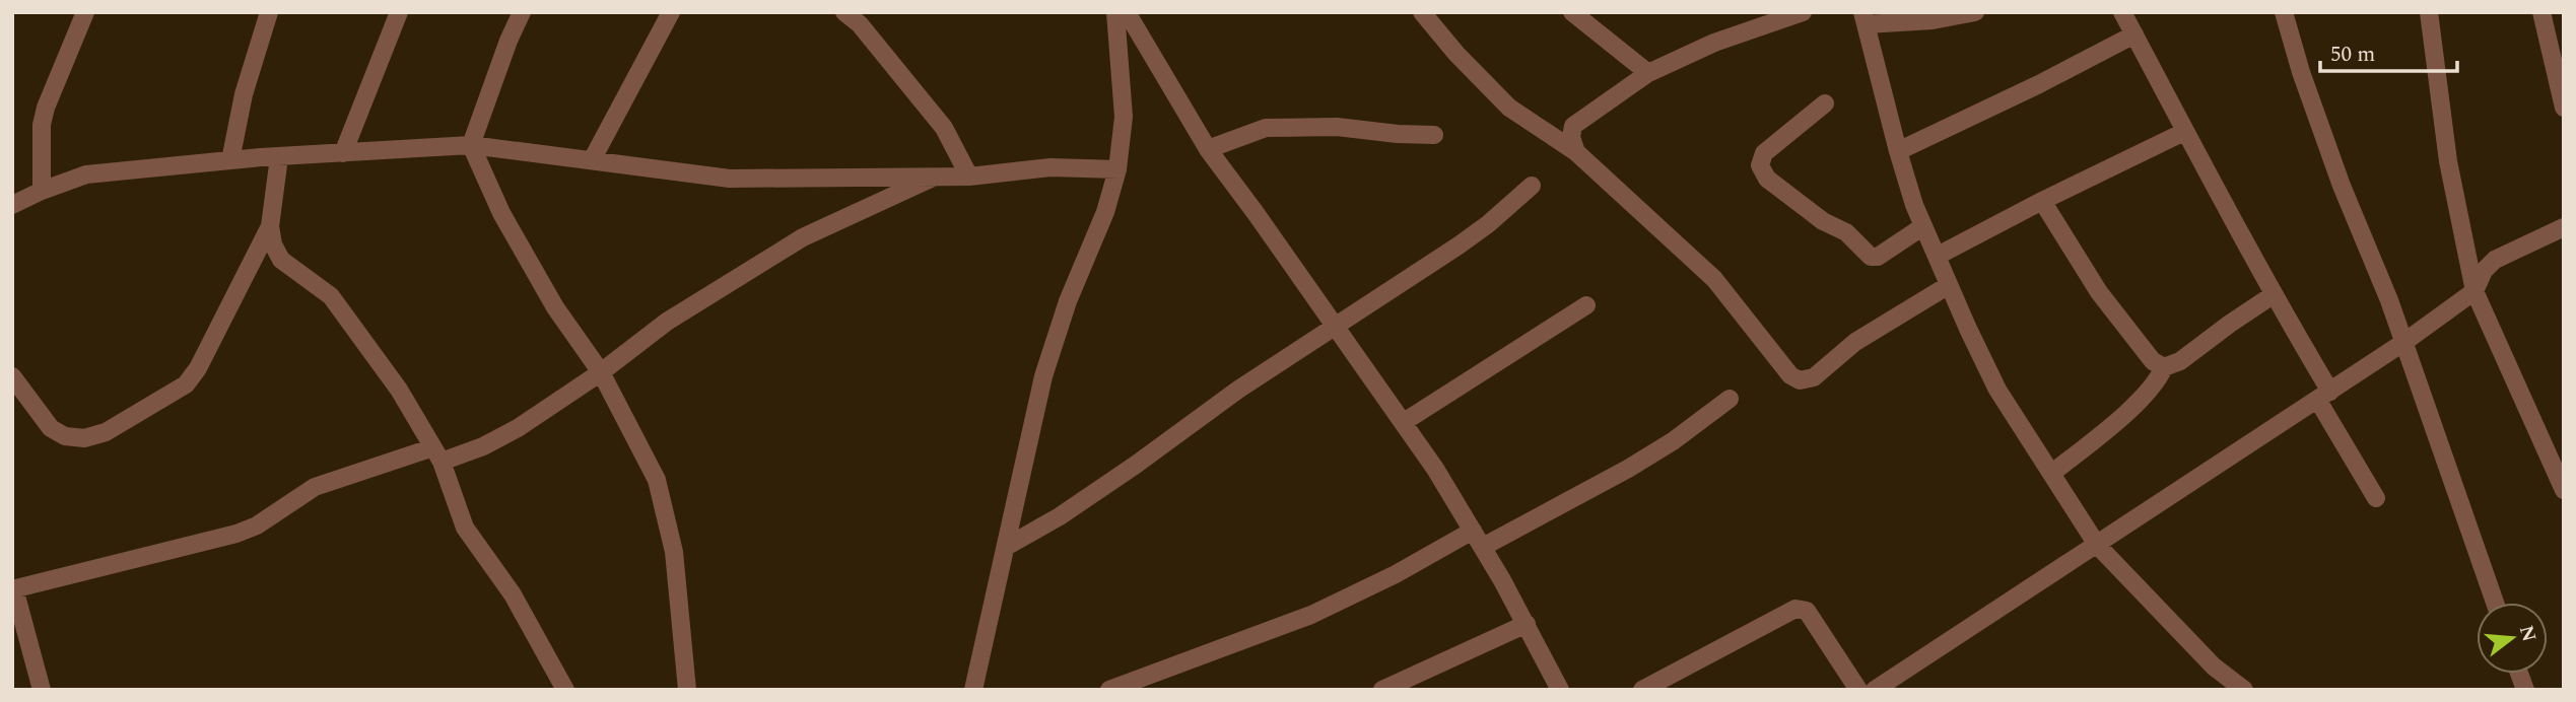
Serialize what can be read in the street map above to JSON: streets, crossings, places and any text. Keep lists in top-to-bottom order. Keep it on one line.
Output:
{"scale_bar":"50 m","north":"right"}
